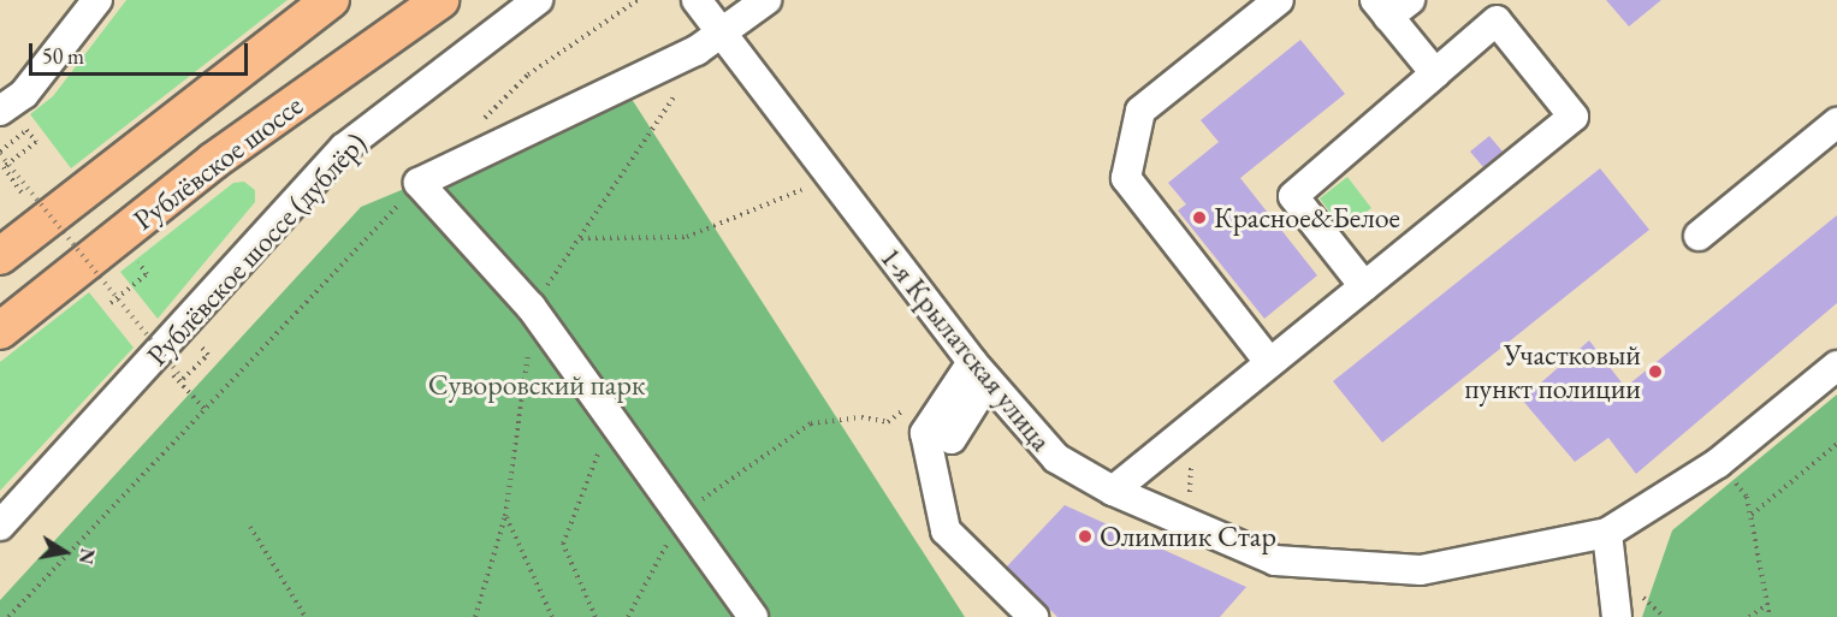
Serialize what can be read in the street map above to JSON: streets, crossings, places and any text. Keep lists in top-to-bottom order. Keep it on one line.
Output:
{"streets":{"main road":["Рублёвское шоссе"],"street":["Рублёвское шоссе (дублёр)","1-я Крылатская улица"]},"parks":["Суворовский парк"],"places":["Красное&Белое","Участковый пункт полиции","Олимпик Стар"],"scale_bar":"50 m","north":"right"}
